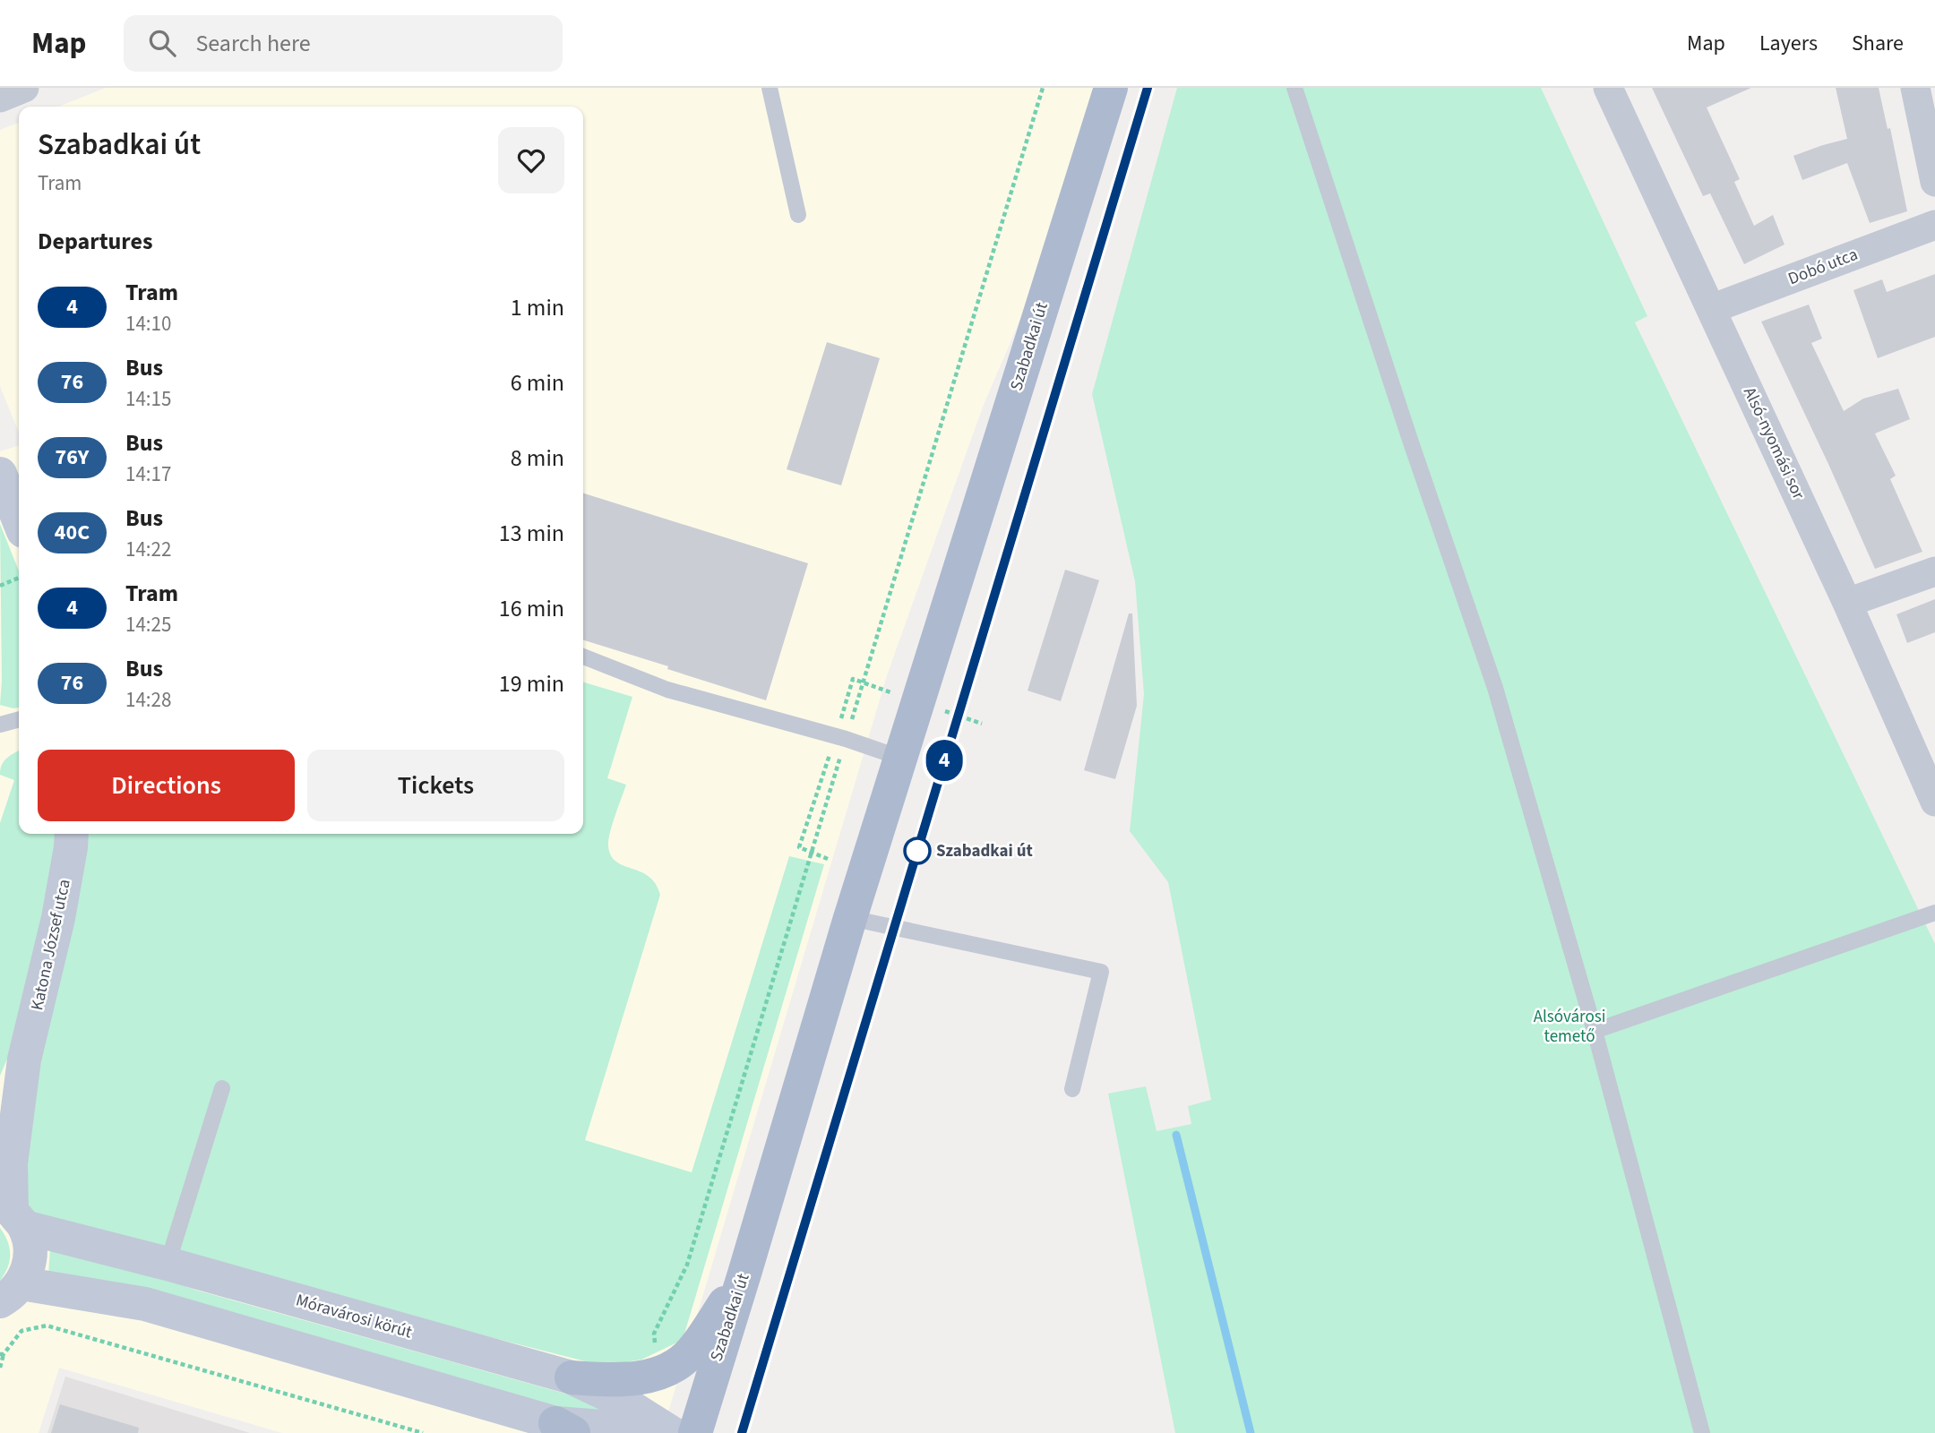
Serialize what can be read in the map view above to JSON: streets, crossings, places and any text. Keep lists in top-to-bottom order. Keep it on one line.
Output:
{"streets":{"main road":["Szabadkai út","Katona József utca","Móravárosi körút"],"street":["Dobó utca","Alsó-nyomási sor"]},"crossings":[["Dobó utca","Alsó-nyomási sor"],["Katona József utca","Móravárosi körút"]],"parks":["Alsóvárosi temető"],"places":["Szabadkai út"],"lines":["tram line 4"],"page":{"header":"Map","search":"Search here","nav":["Map","Layers","Share"],"on_map":"4","heading":[["Szabadkai út","Tram"],"Departures"],"list":[{"mark":"4","name":"Tram","note":"14:10","value":"1 min"},{"mark":"76","name":"Bus","note":"14:15","value":"6 min"},{"mark":"76Y","name":"Bus","note":"14:17","value":"8 min"},{"mark":"40C","name":"Bus","note":"14:22","value":"13 min"},{"mark":"4","name":"Tram","note":"14:25","value":"16 min"},{"mark":"76","name":"Bus","note":"14:28","value":"19 min"}],"buttons":["Directions","Tickets"]}}
